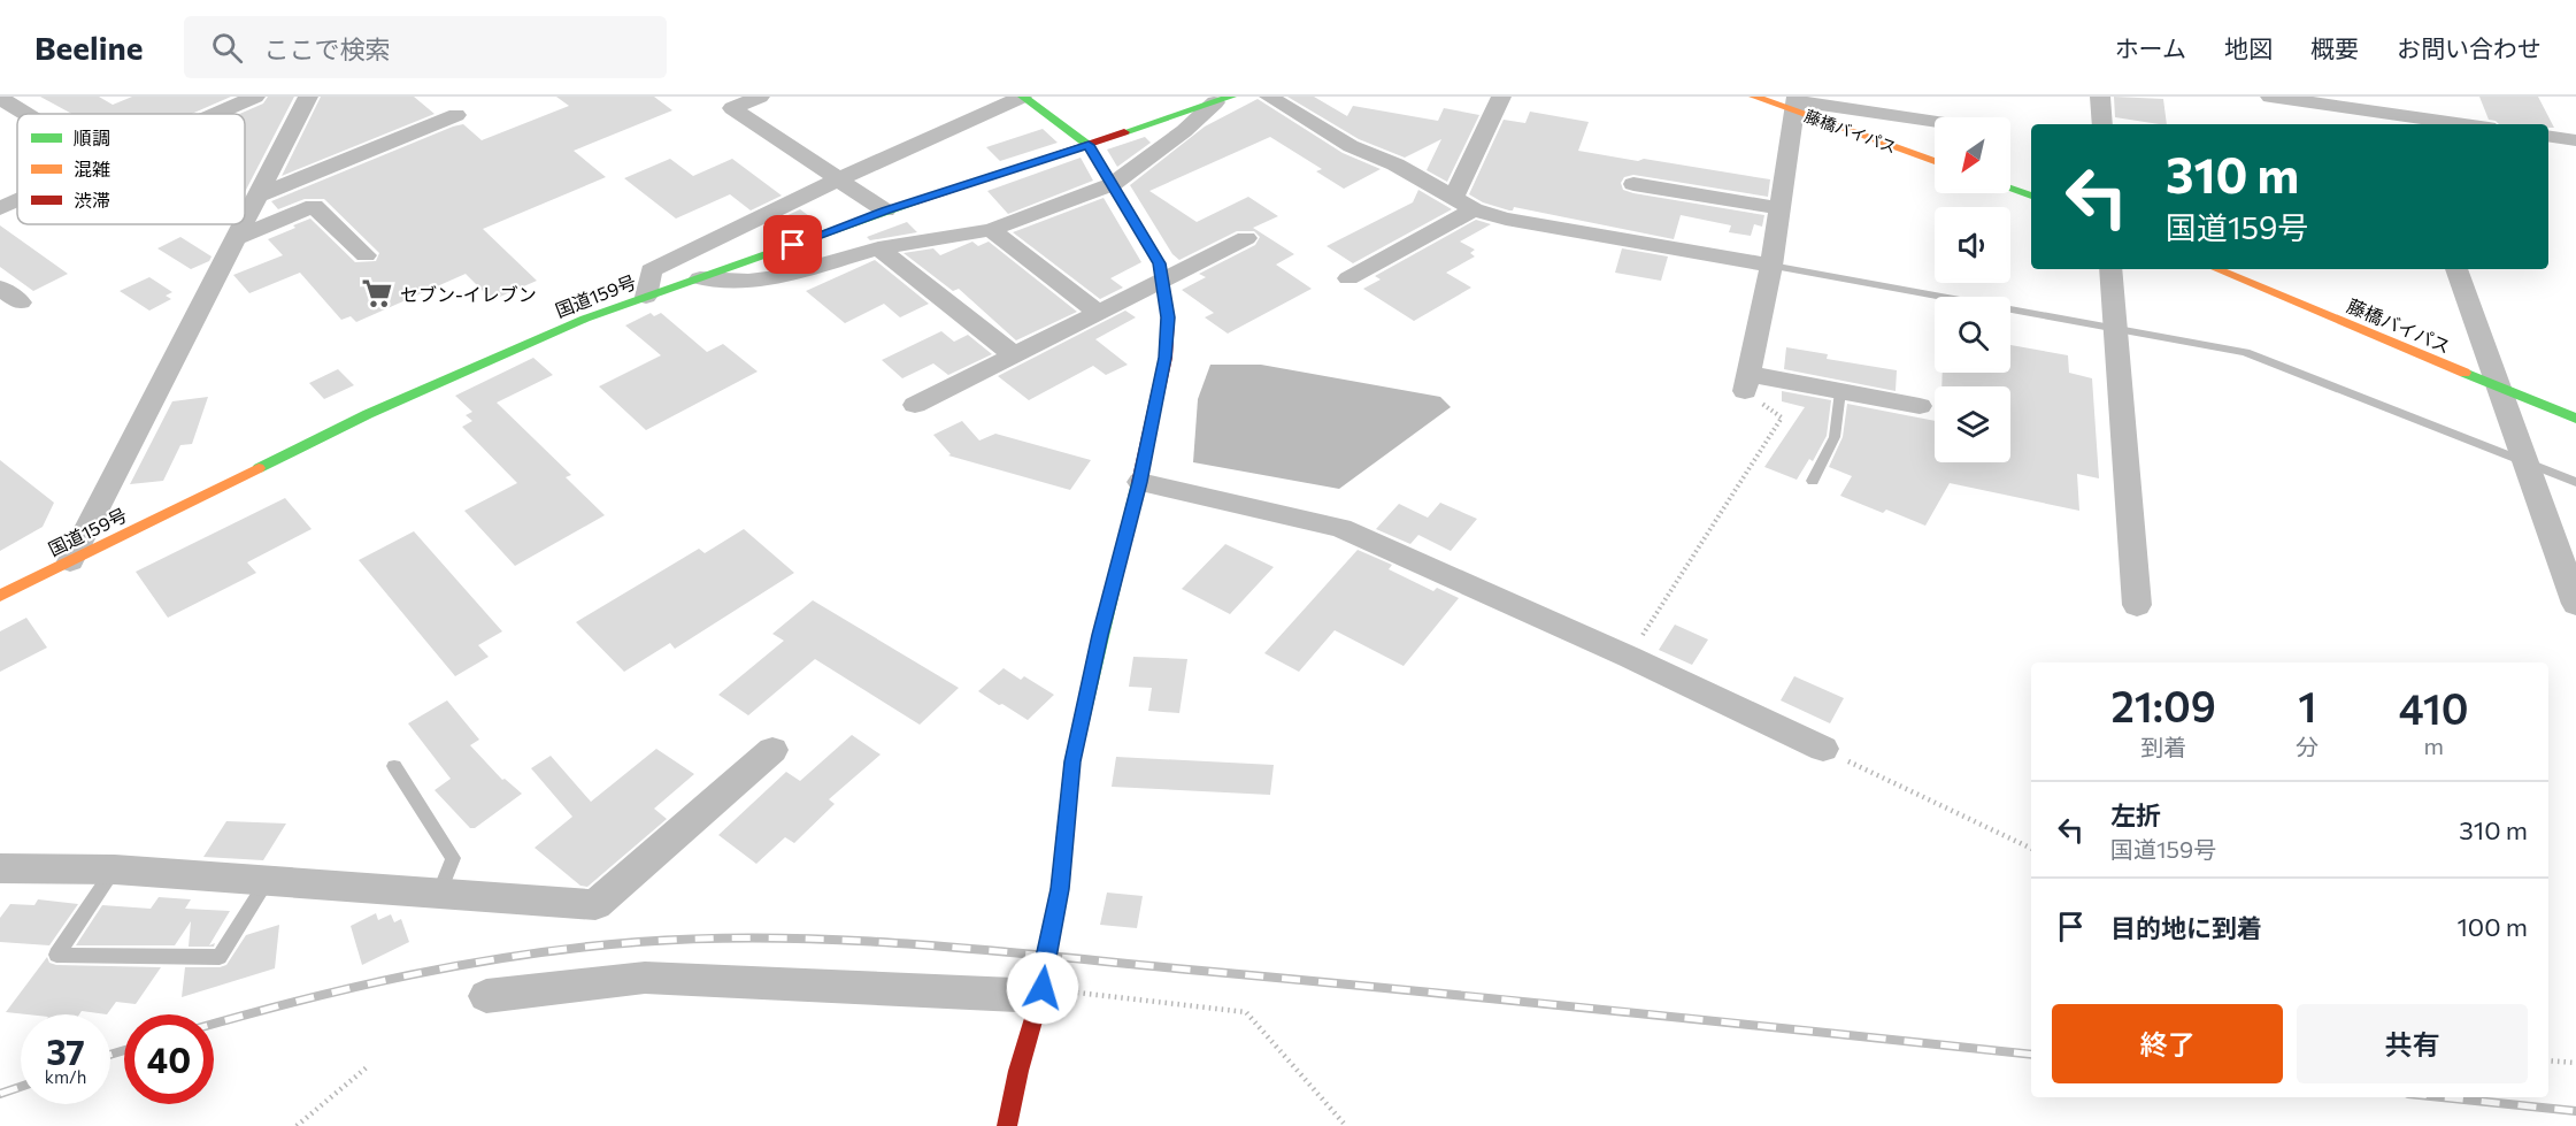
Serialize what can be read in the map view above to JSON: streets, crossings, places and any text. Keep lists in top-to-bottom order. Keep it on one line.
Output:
{"streets":{"main road":["藤橋バイパス","国道159号"]},"places":{"supermarket":["セブン-イレブン"]},"legend":["順調","混雑","渋滞"],"north":"bottom left","page":{"header":"Beeline","search":"ここで検索","nav":["ホーム","地図","概要","お問い合わせ"],"turn":["310 m","国道159号"],"eta":["21:09","到着","1","分","410","m"],"list":[{"name":"左折","note":"国道159号","value":"310 m"},{"name":"目的地に到着","value":"100 m"}],"buttons":["終了","共有"],"speed":"37 km/h","limit":"40"}}
